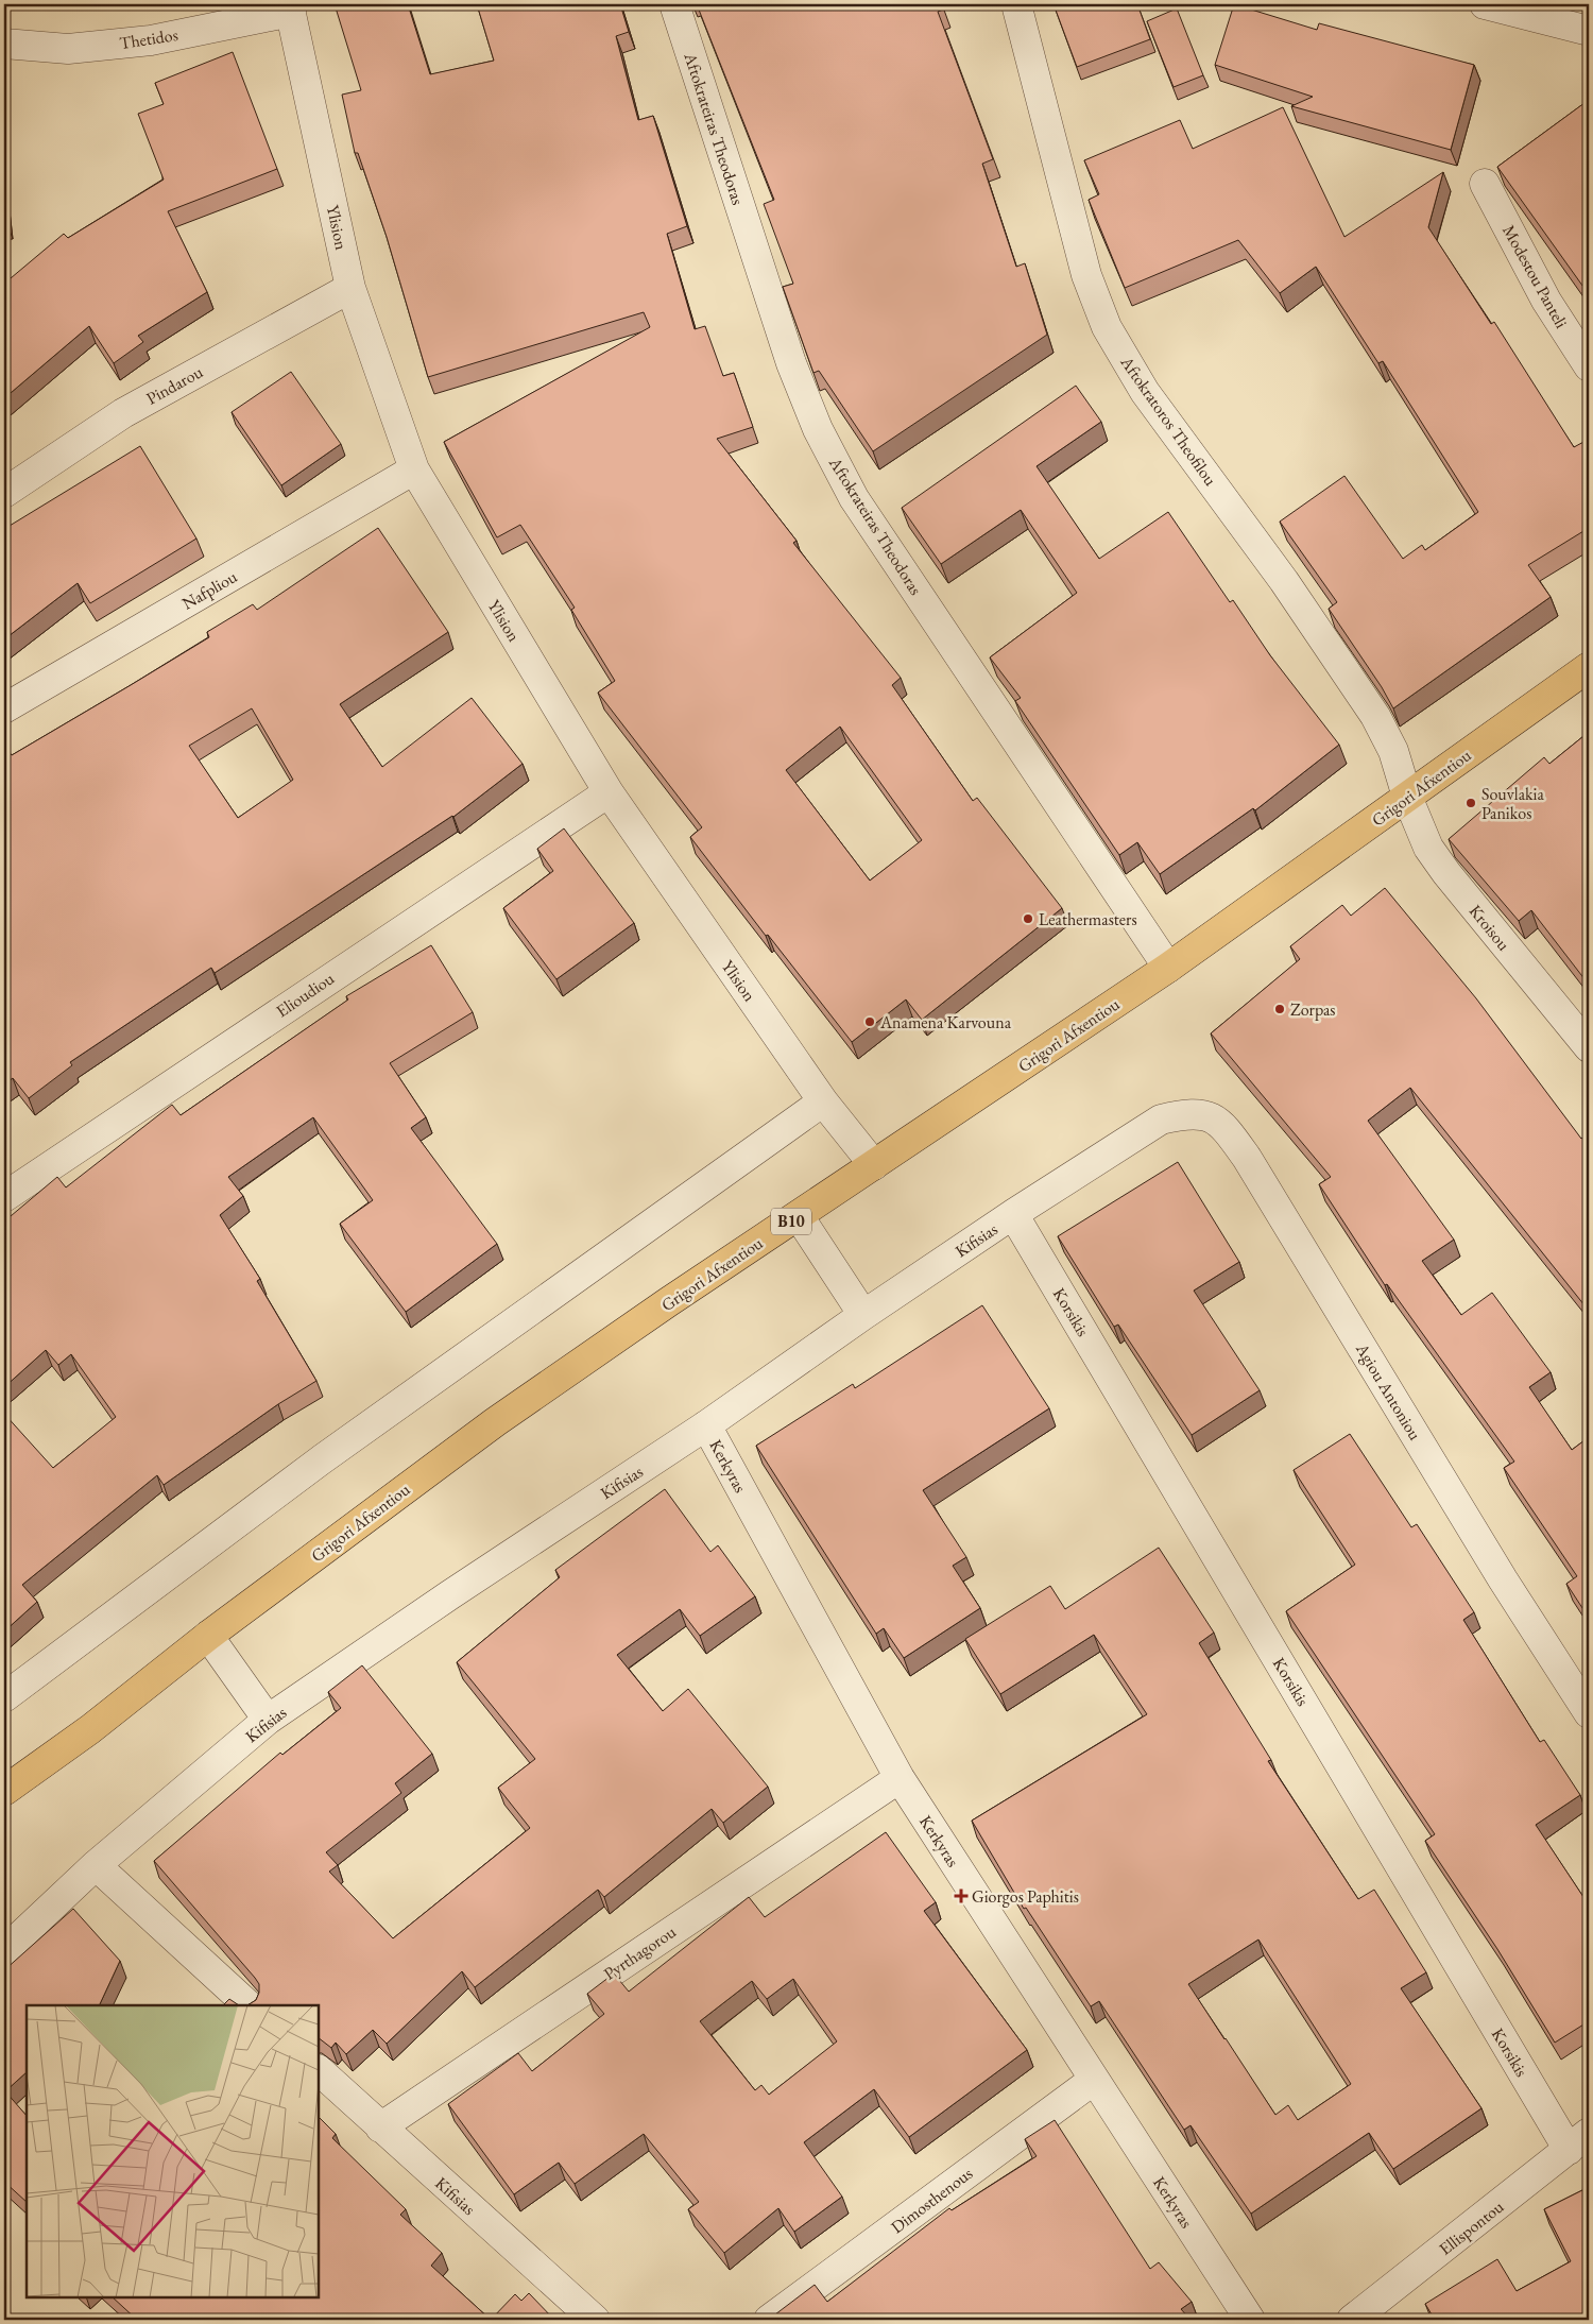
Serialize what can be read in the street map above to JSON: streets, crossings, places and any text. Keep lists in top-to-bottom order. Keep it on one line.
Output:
{"streets":{"main road":["Grigori Afxentiou","B10"],"street":["Thetidos","Aftokrateiras Theodoras","Ylision","Modestou Panteli","Pindarou","Aftokratoros Theofilou","Nafpliou","Kroisou","Elioudiou","Kifisias","Korsikis","Agiou Antoniou","Kerkyras","Pyrthagorou","Dimosthenous","Ellispontou"]},"crossings":[["Thetidos","Ylision"],["Aftokrateiras Theodoras","Grigori Afxentiou"],["Ylision","Pindarou"],["Ylision","Nafpliou"],["Ylision","Grigori Afxentiou"],["Ylision","Elioudiou"],["Aftokratoros Theofilou","Grigori Afxentiou"],["Aftokratoros Theofilou","Kroisou"],["Grigori Afxentiou","Kroisou"],["Kifisias","Korsikis"],["Kifisias","Agiou Antoniou"],["Kifisias","Kerkyras"],["Kifisias","Pyrthagorou"],["Korsikis","Ellispontou"],["Kerkyras","Pyrthagorou"],["Kerkyras","Dimosthenous"]],"places":{"other":["Souvlakia Panikos","Leathermasters","Zorpas","Anamena Karvouna"],"health":["Giorgos Paphitis"]}}
